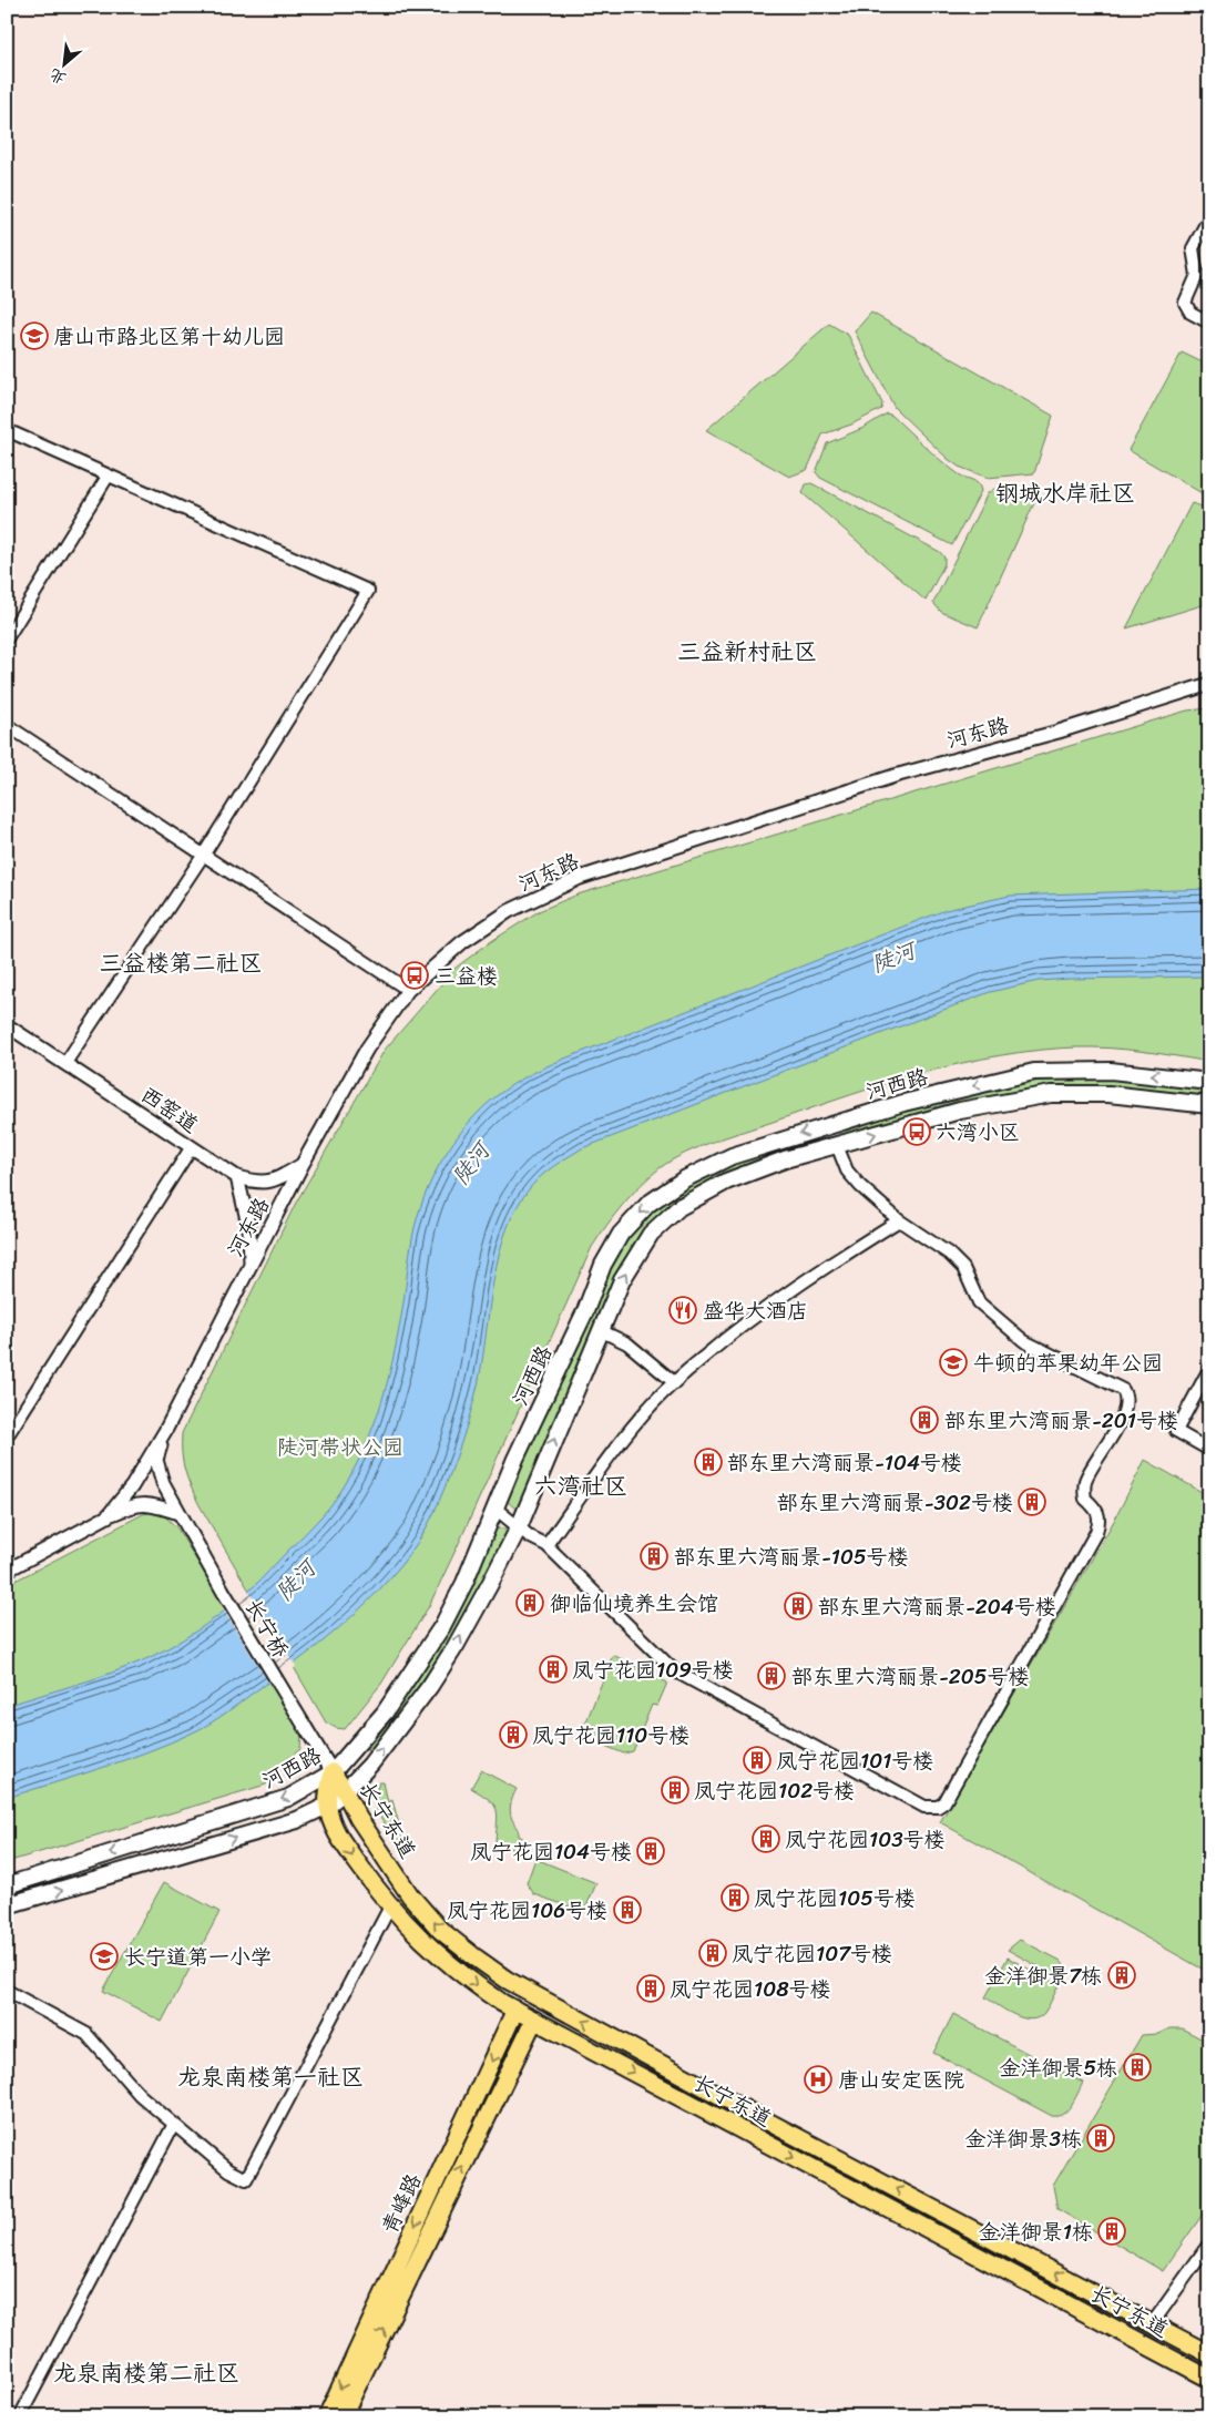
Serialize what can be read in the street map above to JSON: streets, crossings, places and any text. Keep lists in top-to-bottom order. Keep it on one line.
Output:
{"streets":{"main road":["河西路","长宁东道","青峰路"],"street":["河东路","西窑道","长宁桥"]},"crossings":[["河东路","长宁桥"],["河西路","长宁东道"],["长宁桥","长宁东道"],["长宁东道","青峰路"]],"districts":["钢城水岸社区","三益新村社区","三益楼第二社区","六湾社区","龙泉南楼第一社区","龙泉南楼第二社区"],"water":["陡河"],"parks":["陡河带状公园"],"places":{"school or university":["唐山市路北区第十幼儿园","牛顿的苹果幼年公园","长宁道第一小学"],"bus stop":["三益楼","六湾小区"],"restaurant":["盛华大酒店"],"building":["部东里六湾丽景-201号楼","部东里六湾丽景-104号楼","部东里六湾丽景-302号楼","部东里六湾丽景-105号楼","御临仙境养生会馆","部东里六湾丽景-204号楼","凤宁花园109号楼","部东里六湾丽景-205号楼","凤宁花园110号楼","凤宁花园101号楼","凤宁花园102号楼","凤宁花园103号楼","凤宁花园104号楼","凤宁花园105号楼","凤宁花园106号楼","凤宁花园107号楼","金洋御景7栋","凤宁花园108号楼","金洋御景5栋","金洋御景3栋","金洋御景1栋"],"hospital":["唐山安定医院"]},"north":"bottom left"}
